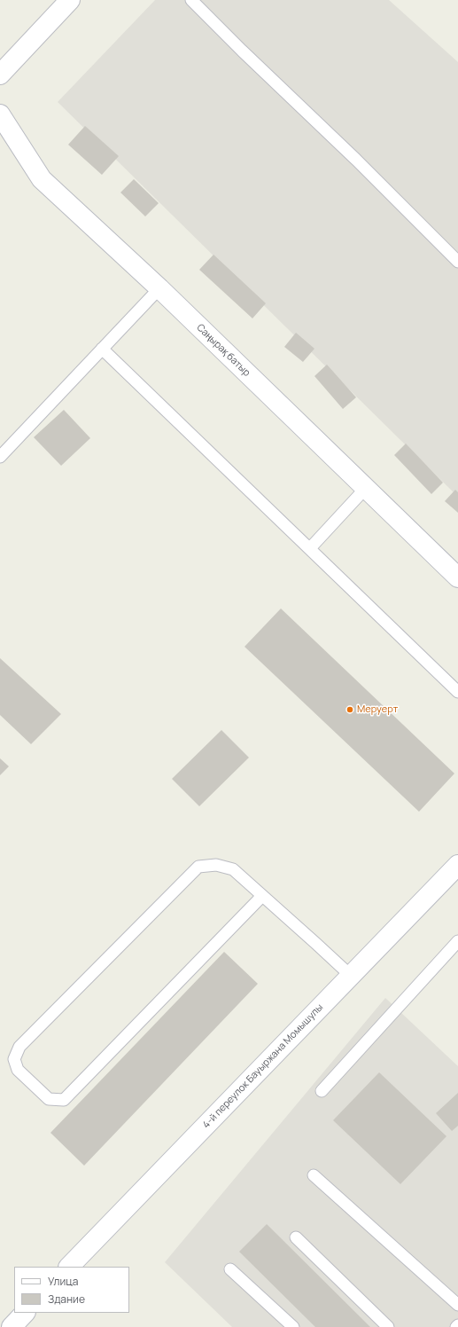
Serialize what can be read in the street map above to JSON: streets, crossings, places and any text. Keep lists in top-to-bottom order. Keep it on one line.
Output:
{"streets":{"street":["Саңырақ батыр","4-й переулок Бауыржана Момышулы"]},"places":["Меруерт"],"legend":["Улица","Здание"]}
